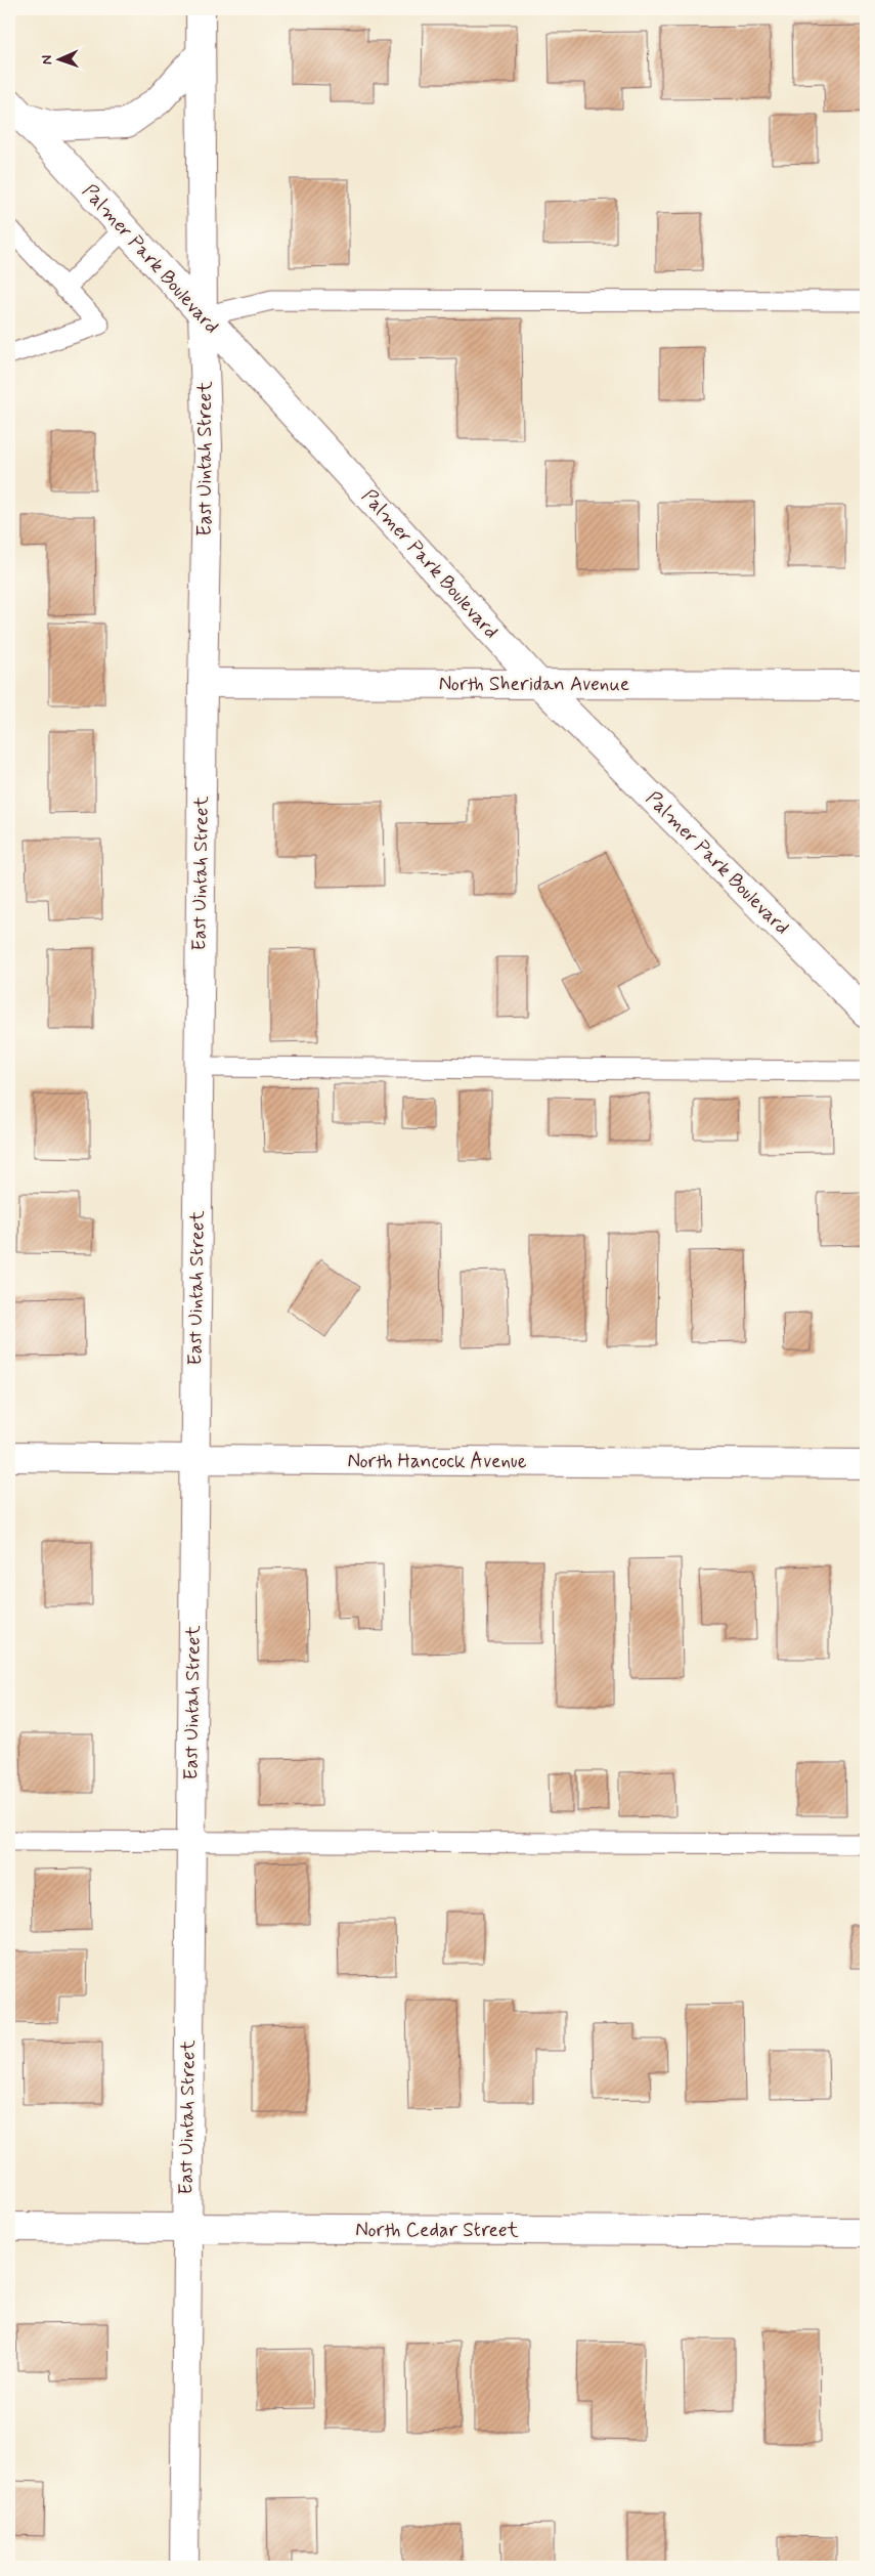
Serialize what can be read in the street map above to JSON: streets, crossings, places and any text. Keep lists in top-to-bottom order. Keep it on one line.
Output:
{"streets":{"main road":["Palmer Park Boulevard","East Uintah Street","North Sheridan Avenue","North Hancock Avenue","North Cedar Street"]},"crossings":[["Palmer Park Boulevard","East Uintah Street"],["Palmer Park Boulevard","North Sheridan Avenue"],["East Uintah Street","North Sheridan Avenue"],["East Uintah Street","North Hancock Avenue"],["East Uintah Street","North Cedar Street"]],"north":"left"}
